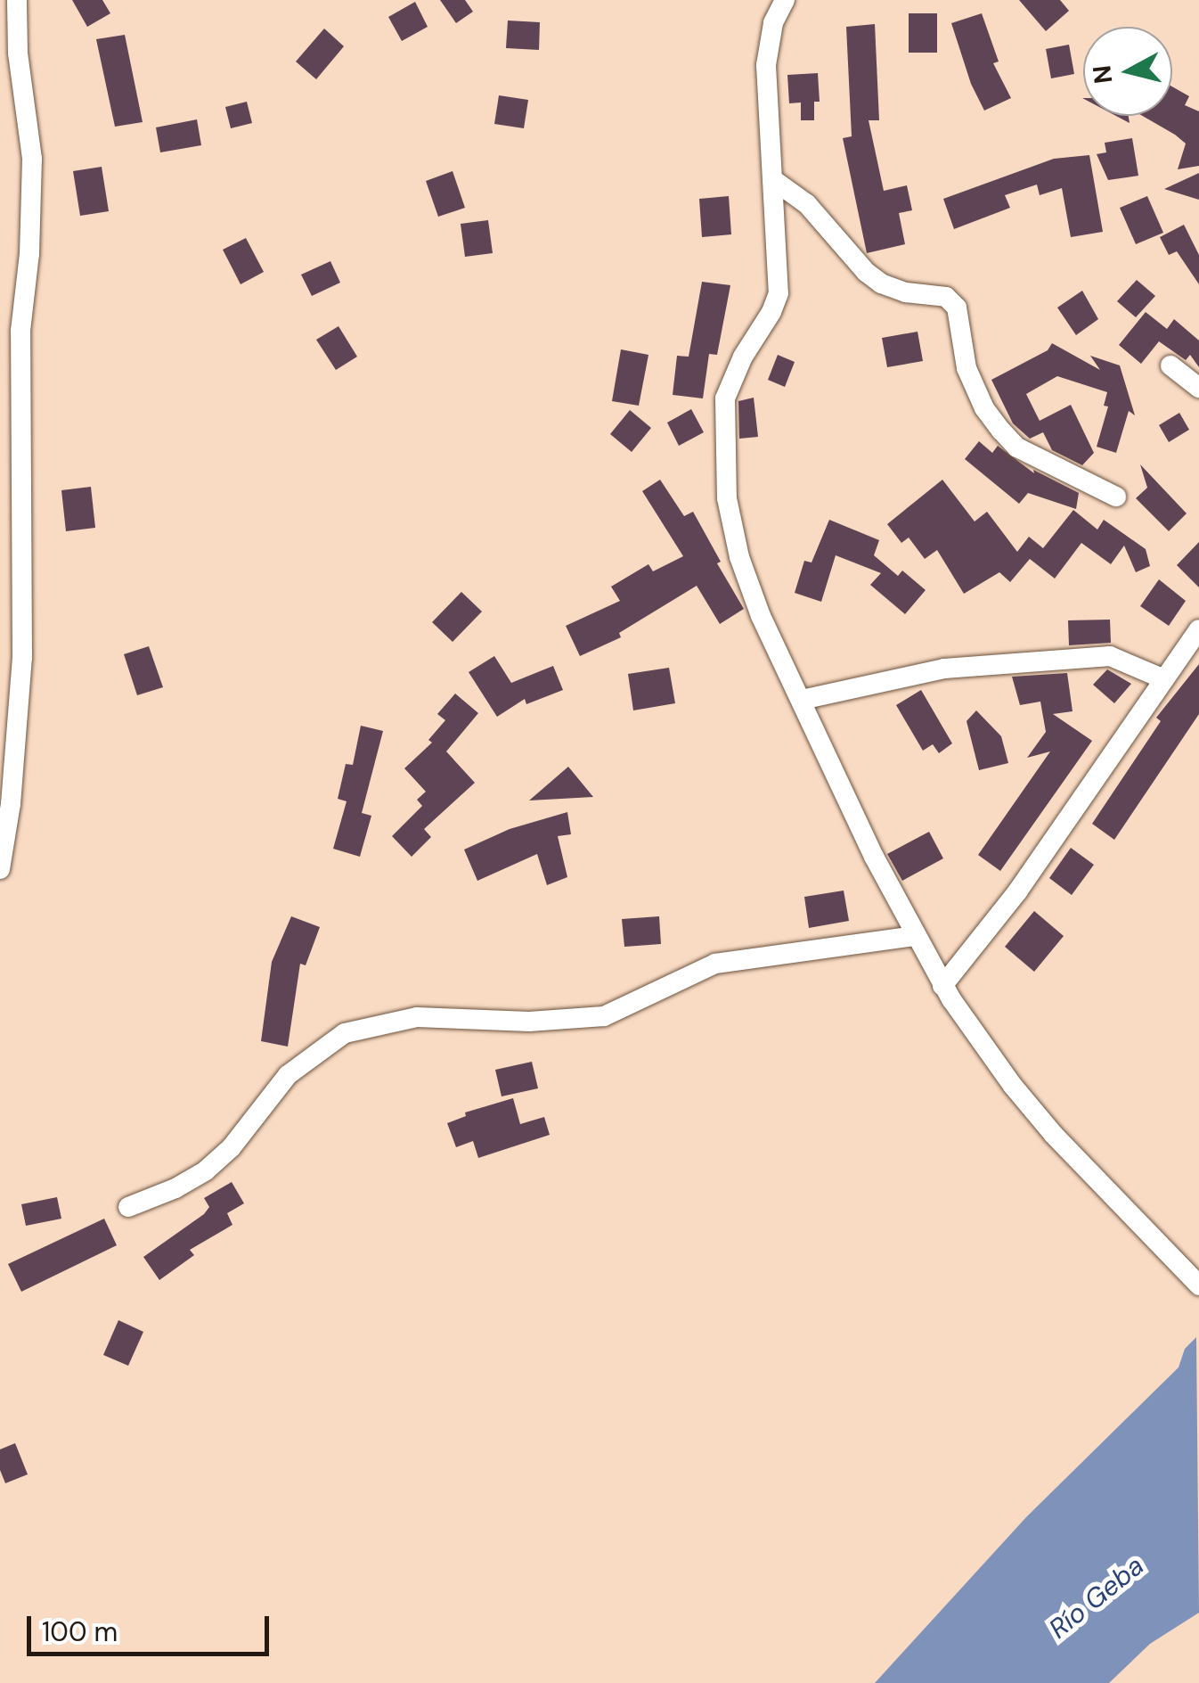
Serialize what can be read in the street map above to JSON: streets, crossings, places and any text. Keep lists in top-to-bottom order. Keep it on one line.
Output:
{"water":["Río Geba"],"scale_bar":"100 m","north":"left"}
